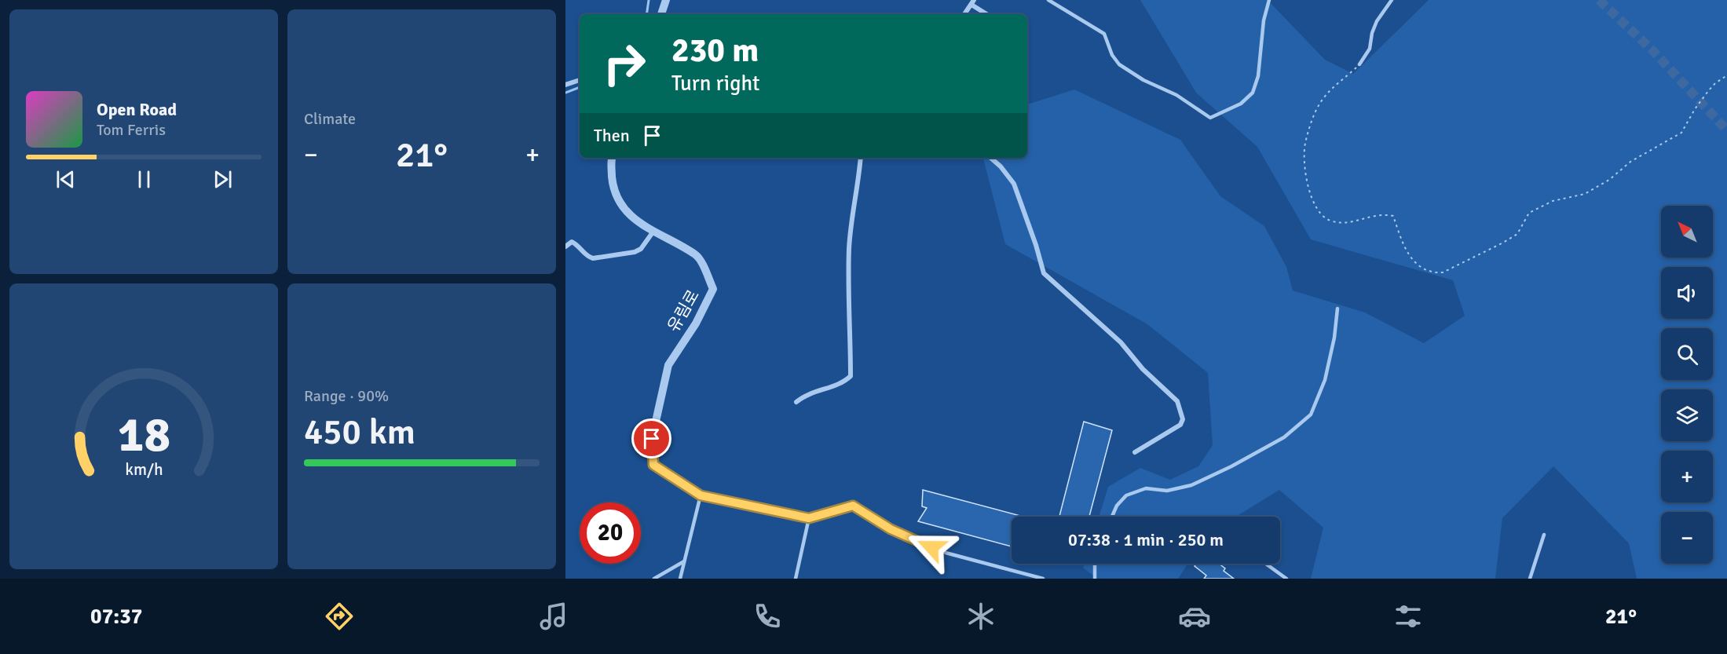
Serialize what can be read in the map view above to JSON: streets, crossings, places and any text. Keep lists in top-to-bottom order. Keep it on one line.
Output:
{"streets":{"street":["유림로"]},"north":"top left","page":{"tile":["Climate",["Range · 90%","450 km"]],"turn":["230 m","Turn right"],"song":["Open Road","Tom Ferris"],"then":"Then","heat":["−","21°","+"],"map_buttons":["+","−"],"limit":"20","trip":"07:38 · 1 min · 250 m","tabs":["07:37","21°"],"gauge":["18","km/h"]}}
